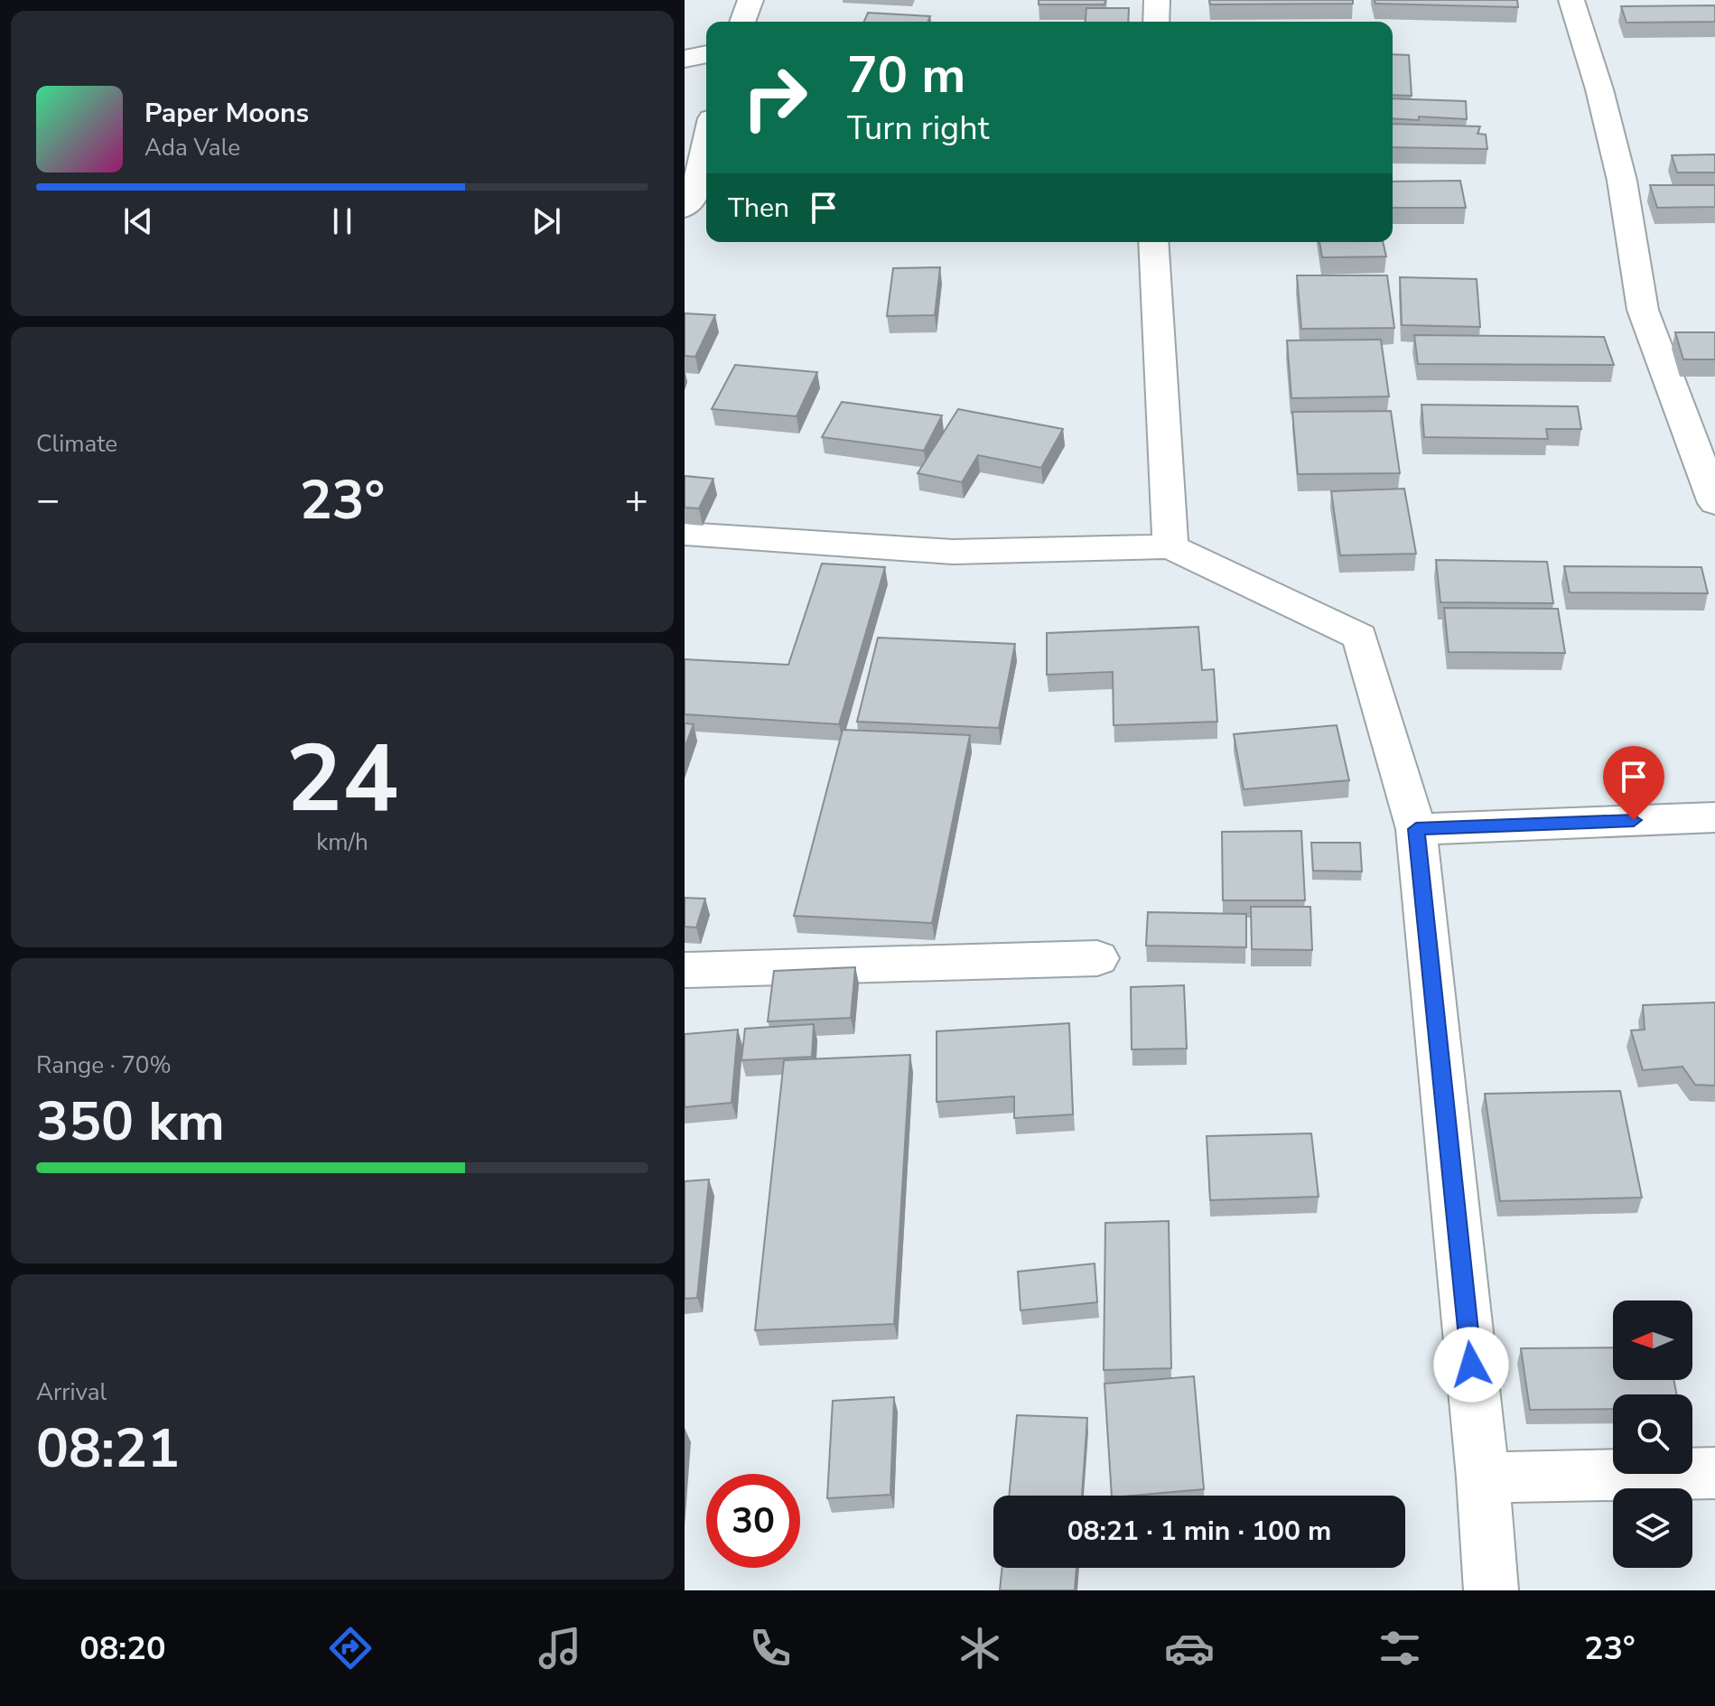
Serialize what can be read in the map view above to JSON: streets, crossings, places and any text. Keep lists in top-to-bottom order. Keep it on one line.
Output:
{"north":"left","page":{"turn":["70 m","Turn right"],"song":["Paper Moons","Ada Vale"],"then":"Then","tile":["Climate",["24","km/h"],["Range · 70%","350 km"],["Arrival","08:21"]],"heat":["−","23°","+"],"limit":"30","trip":"08:21 · 1 min · 100 m","tabs":["08:20","23°"]}}
